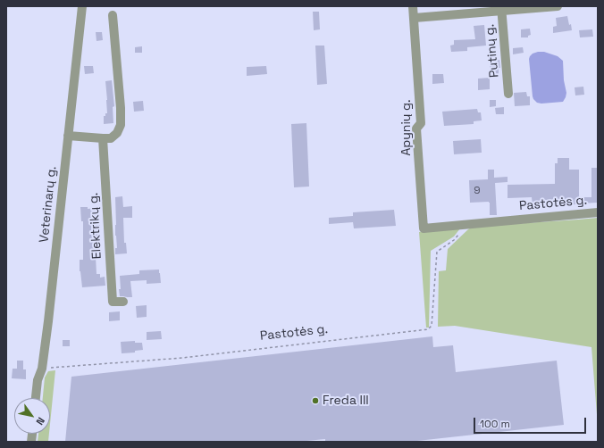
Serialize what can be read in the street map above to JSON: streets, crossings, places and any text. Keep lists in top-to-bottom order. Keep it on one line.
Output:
{"streets":{"street":["Putinų g.","Apynių g.","Pastotės g.","Veterinarų g.","Elektrikų g."]},"crossings":[["Apynių g.","Pastotės g."],["Pastotės g.","Veterinarų g."]],"places":["Freda III"],"house_numbers":["9"],"scale_bar":"100 m","north":"bottom right"}
